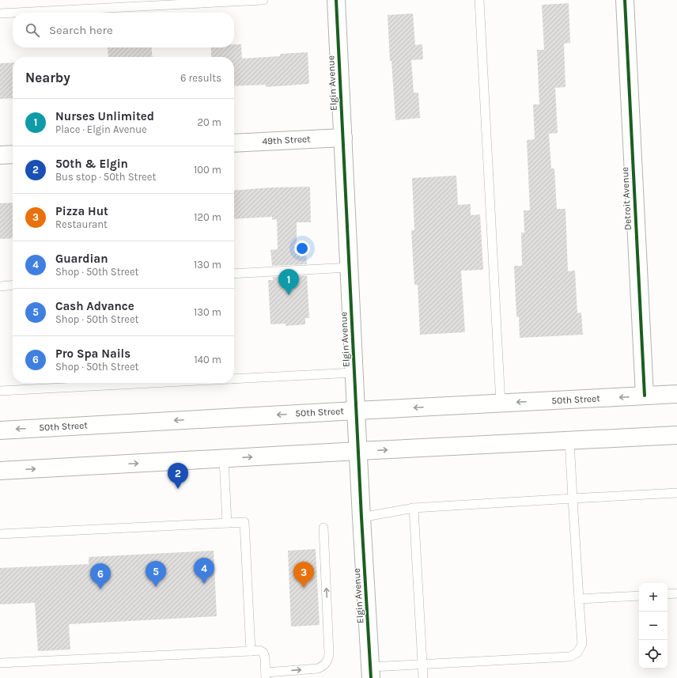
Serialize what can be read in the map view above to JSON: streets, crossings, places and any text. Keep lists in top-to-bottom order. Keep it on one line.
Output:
{"streets":{"main road":["Elgin Avenue","49th Street","Detroit Avenue","50th Street"]},"crossings":[["Elgin Avenue","49th Street"],["Elgin Avenue","50th Street"],["Detroit Avenue","50th Street"]],"page":{"search":"Search here","heading":["Nearby","6 results"],"list":[{"mark":"1","name":"Nurses Unlimited","note":"Place · Elgin Avenue","value":"20 m"},{"mark":"2","name":"50th & Elgin","note":"Bus stop · 50th Street","value":"100 m"},{"mark":"3","name":"Pizza Hut","note":"Restaurant","value":"120 m"},{"mark":"4","name":"Guardian","note":"Shop · 50th Street","value":"130 m"},{"mark":"5","name":"Cash Advance","note":"Shop · 50th Street","value":"130 m"},{"mark":"6","name":"Pro Spa Nails","note":"Shop · 50th Street","value":"140 m"}],"pins":["1","2","4","5","3","6"],"map_buttons":["+","−"]}}
